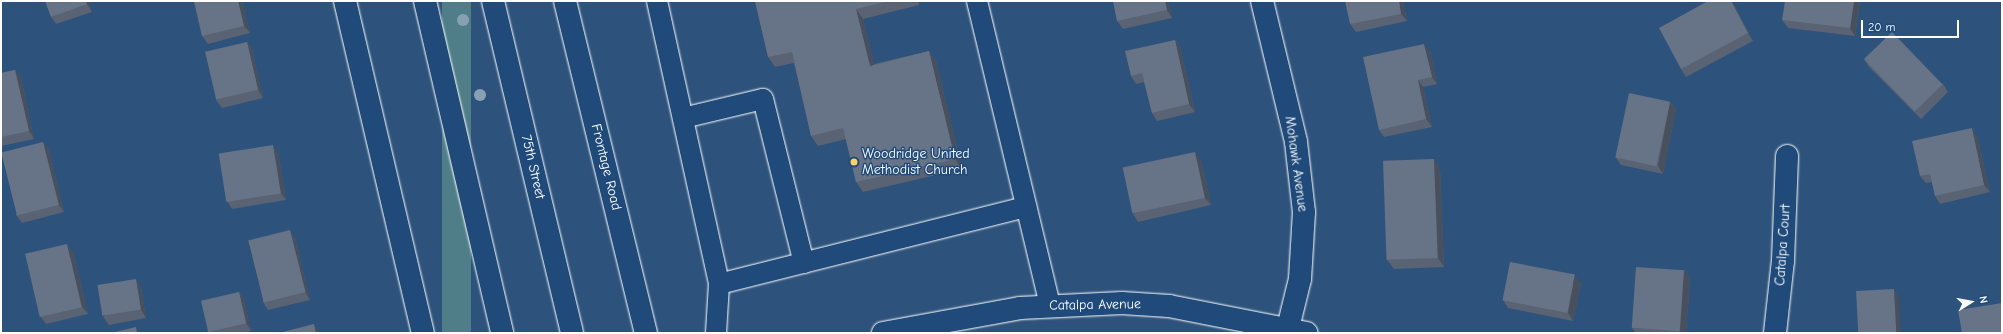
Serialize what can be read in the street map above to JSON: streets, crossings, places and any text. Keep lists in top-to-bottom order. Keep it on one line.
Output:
{"streets":{"street":["Mohawk Avenue","75th Street","Frontage Road","Catalpa Court","Catalpa Avenue"]},"crossings":[["Mohawk Avenue","Catalpa Avenue"]],"places":["Woodridge United Methodist Church"],"scale_bar":"20 m","north":"right"}
